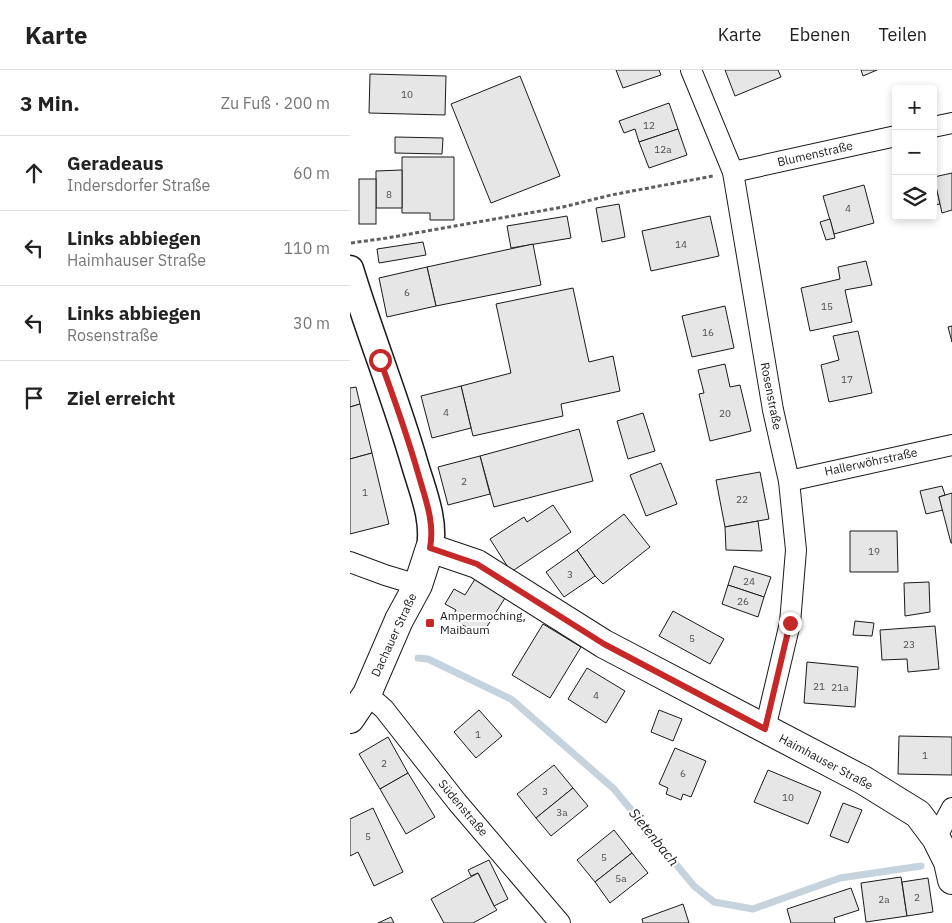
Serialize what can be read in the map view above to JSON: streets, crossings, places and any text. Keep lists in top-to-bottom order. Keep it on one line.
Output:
{"streets":{"main road":["Dachauer Straße","Haimhauser Straße"],"street":["Blumenstraße","Rosenstraße","Hallerwöhrstraße","Südenstraße"]},"crossings":[["Blumenstraße","Rosenstraße"],["Rosenstraße","Hallerwöhrstraße"],["Rosenstraße","Haimhauser Straße"],["Dachauer Straße","Haimhauser Straße"],["Dachauer Straße","Südenstraße"]],"water":["Sietenbach"],"places":{"transit":["Ampermoching, Maibaum"]},"house_numbers":["10","12","12a","8","4","14","6","15","16","17","4","20","2","1","22","19","3","24","26","5","23","21","21a","4","1","1","2","6","3","10","3a","5","5","5a","2","2a"],"page":{"header":"Karte","nav":["Karte","Ebenen","Teilen"],"heading":["3 Min.","Zu Fuß · 200 m"],"map_buttons":["+","−"],"list":[["Geradeaus","Indersdorfer Straße","60 m"],["Links abbiegen","Haimhauser Straße","110 m"],["Links abbiegen","Rosenstraße","30 m"],"Ziel erreicht"]}}
